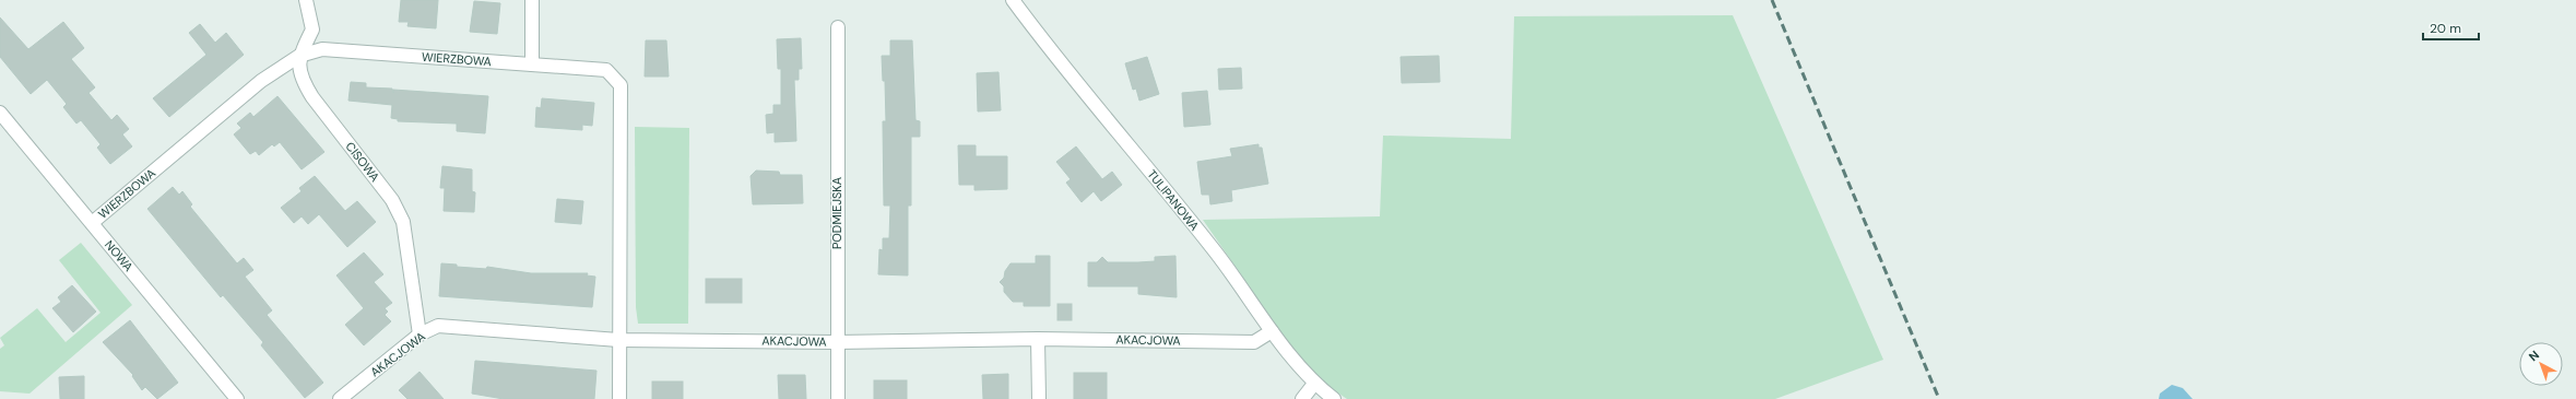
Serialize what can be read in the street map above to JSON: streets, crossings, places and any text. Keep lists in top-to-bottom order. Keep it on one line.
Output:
{"streets":{"street":["WIERZBOWA","CISOWA","TULIPANOWA","PODMIEJSKA","NOWA","AKACJOWA"]},"crossings":[["WIERZBOWA","CISOWA"],["WIERZBOWA","NOWA"],["WIERZBOWA","AKACJOWA"],["CISOWA","AKACJOWA"],["TULIPANOWA","AKACJOWA"],["PODMIEJSKA","AKACJOWA"]],"scale_bar":"20 m","north":"top left"}
